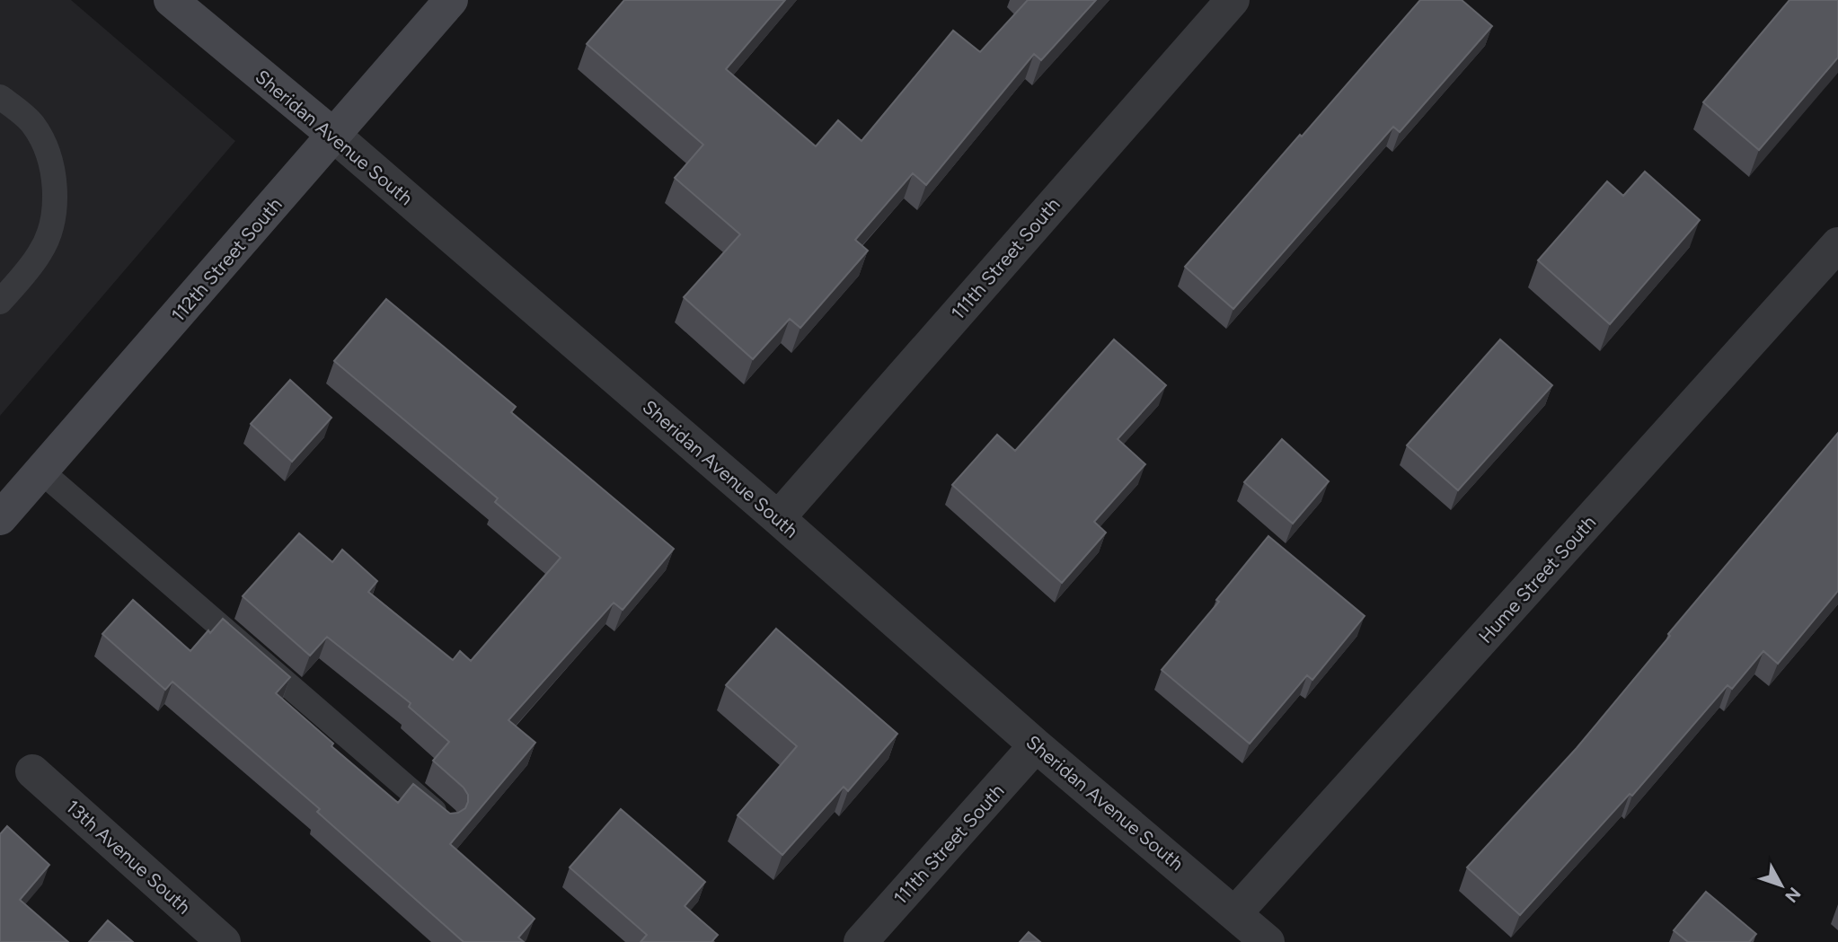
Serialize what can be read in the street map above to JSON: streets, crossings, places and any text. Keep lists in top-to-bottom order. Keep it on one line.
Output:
{"streets":{"main road":["Sheridan Avenue South","112th Street South"],"street":["111th Street South","Hume Street South","13th Avenue South"]},"crossings":[["Sheridan Avenue South","111th Street South"],["Sheridan Avenue South","112th Street South"],["Sheridan Avenue South","Hume Street South"]],"north":"bottom right"}
